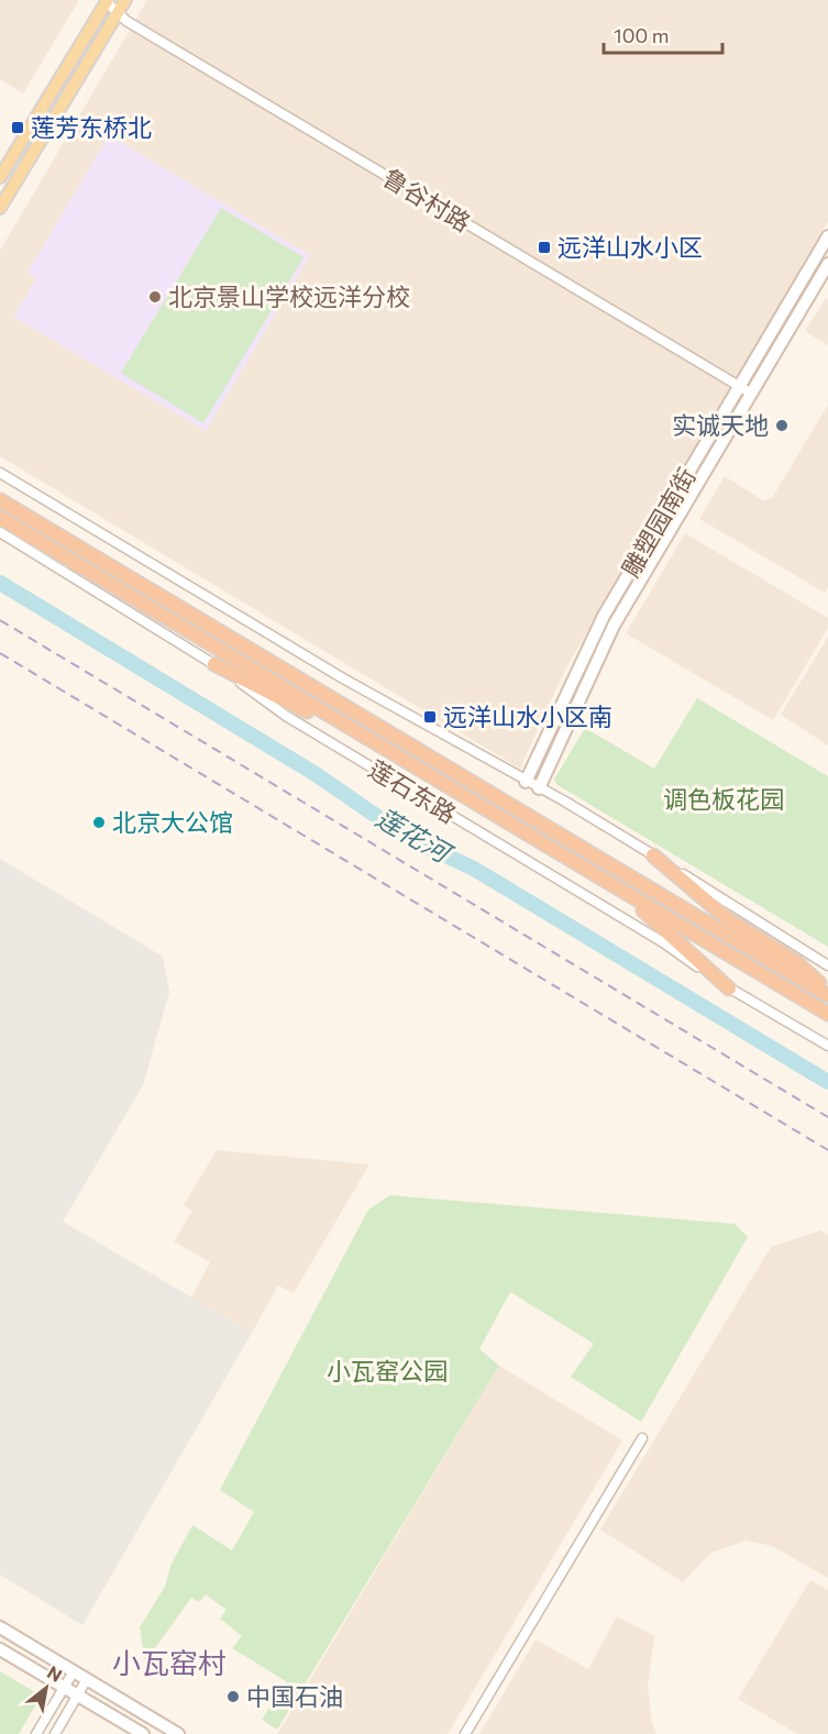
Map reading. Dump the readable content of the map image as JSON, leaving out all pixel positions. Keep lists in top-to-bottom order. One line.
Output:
{"streets":{"highway":["莲石东路"],"main road":["雕塑园南街"],"street":["鲁谷村路"]},"crossings":[["鲁谷村路","雕塑园南街"]],"districts":["小瓦窑村"],"water":["莲花河"],"parks":["调色板花园","小瓦窑公园"],"places":{"transit":["莲芳东桥北","远洋山水小区","远洋山水小区南"],"other":["北京景山学校远洋分校","实诚天地","北京大公馆","中国石油"]},"scale_bar":"100 m","north":"top right"}
